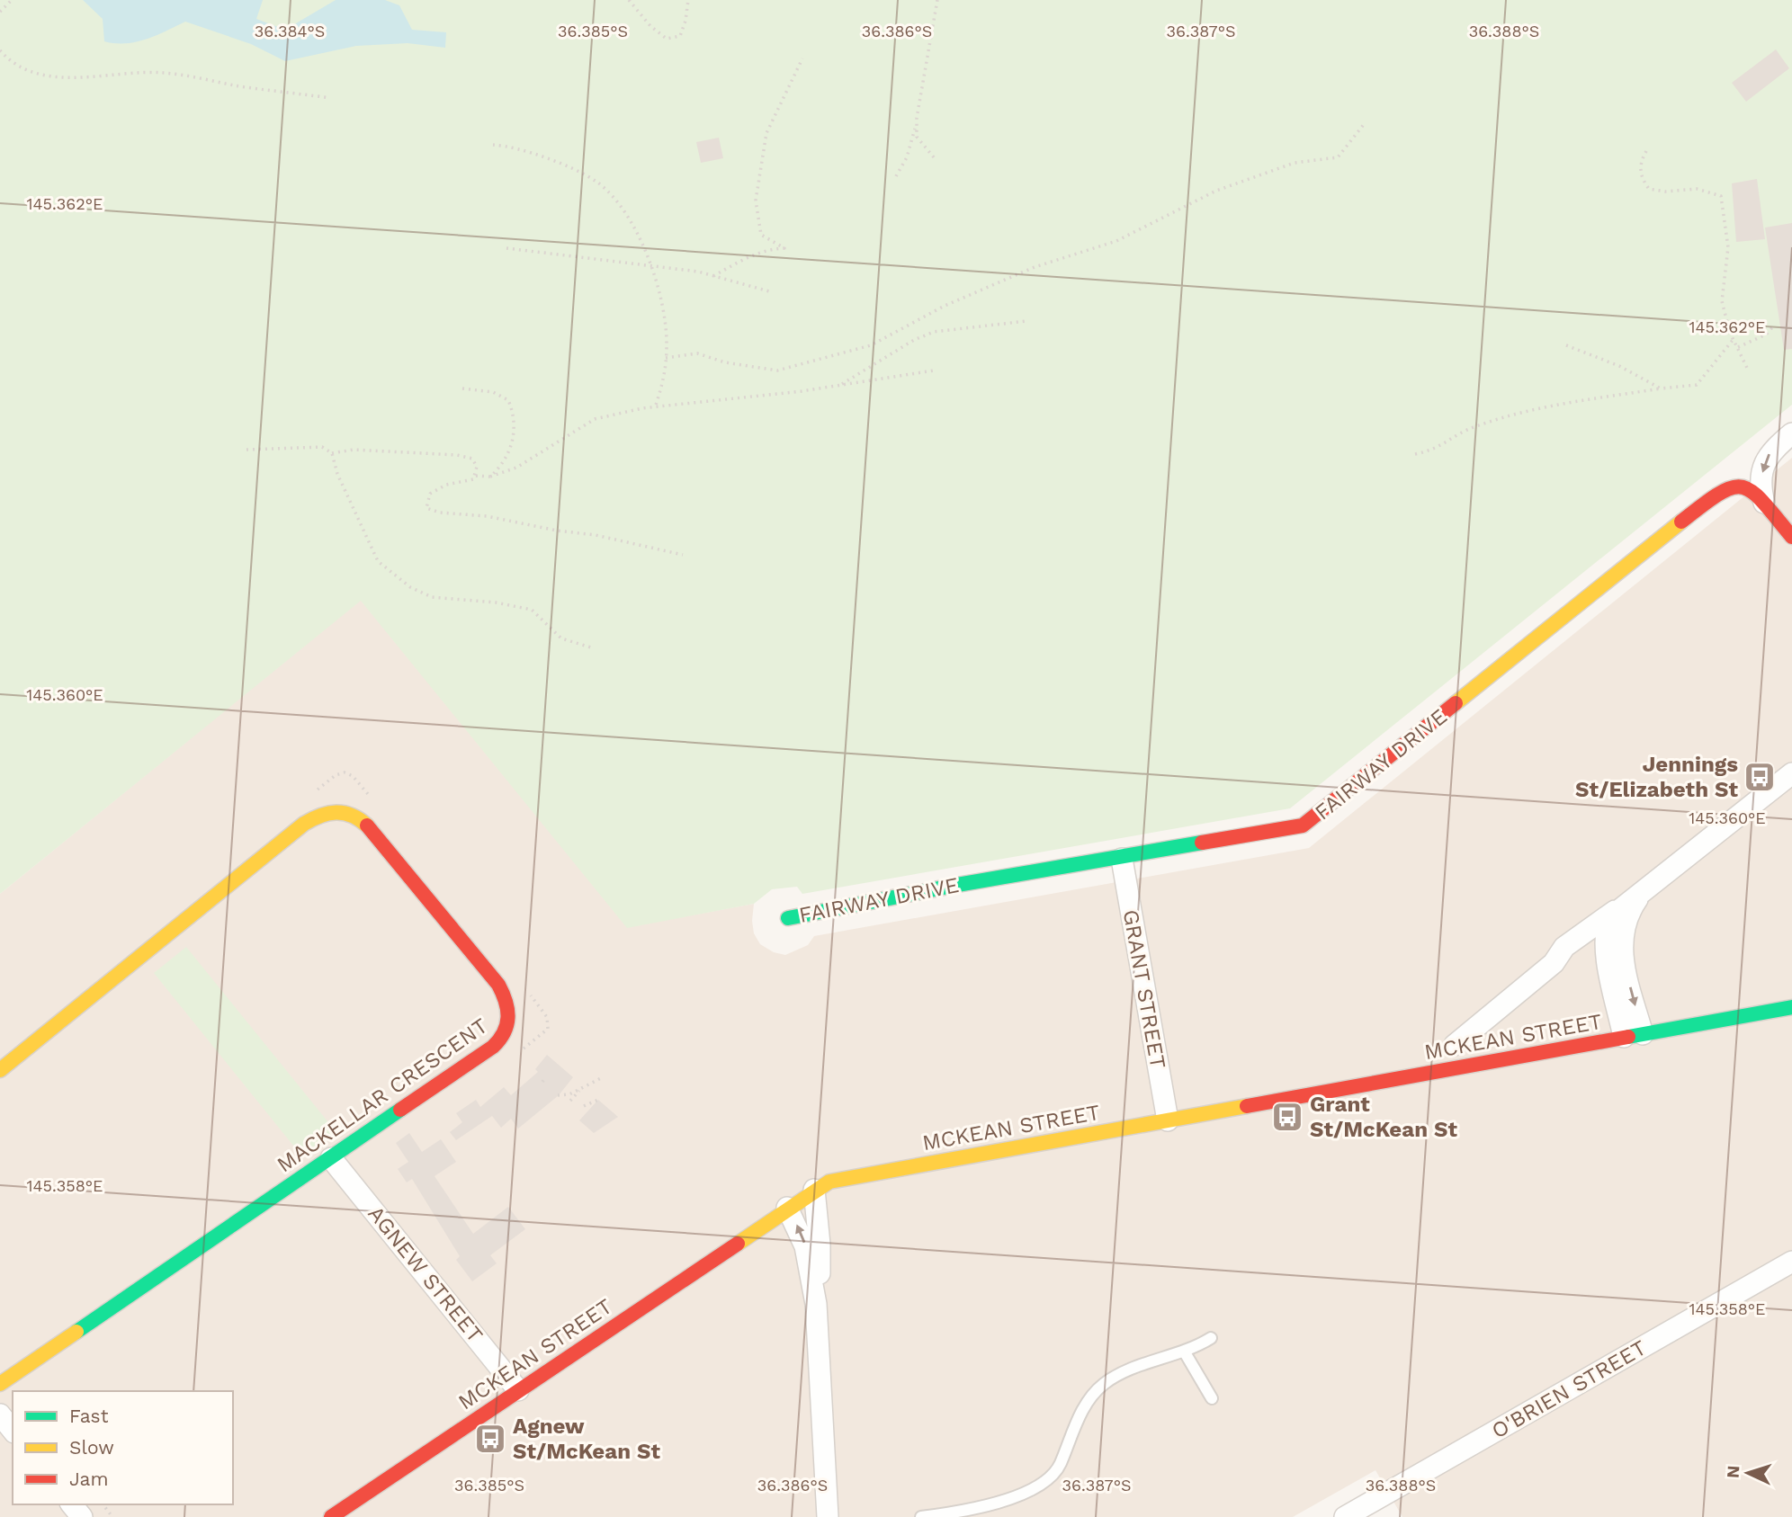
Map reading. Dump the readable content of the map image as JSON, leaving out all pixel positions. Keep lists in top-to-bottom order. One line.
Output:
{"streets":{"street":["FAIRWAY DRIVE","GRANT STREET","MCKEAN STREET","MACKELLAR CRESCENT","AGNEW STREET","O'BRIEN STREET"]},"crossings":[["FAIRWAY DRIVE","GRANT STREET"],["GRANT STREET","MCKEAN STREET"],["MCKEAN STREET","AGNEW STREET"],["MACKELLAR CRESCENT","AGNEW STREET"]],"places":{"bus stop":["Jennings St/Elizabeth St","Grant St/McKean St","Agnew St/McKean St"]},"legend":["Fast","Slow","Jam"],"north":"left","coordinates":["36.384°S","36.385°S","36.386°S","36.387°S","36.388°S","145.362°E","145.360°E","145.358°E"]}
